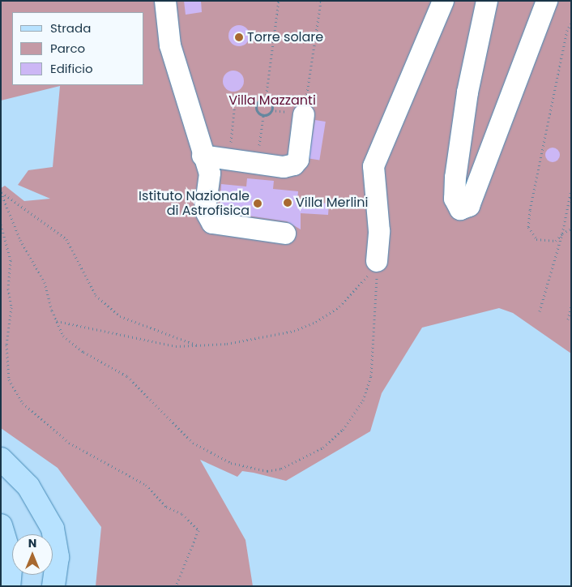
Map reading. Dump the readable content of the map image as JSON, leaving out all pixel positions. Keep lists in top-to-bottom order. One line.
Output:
{"parks":["Villa Mazzanti"],"places":["Torre solare","Villa Merlini","Istituto Nazionale di Astrofisica"],"legend":["Strada","Parco","Edificio"],"north":"top"}
